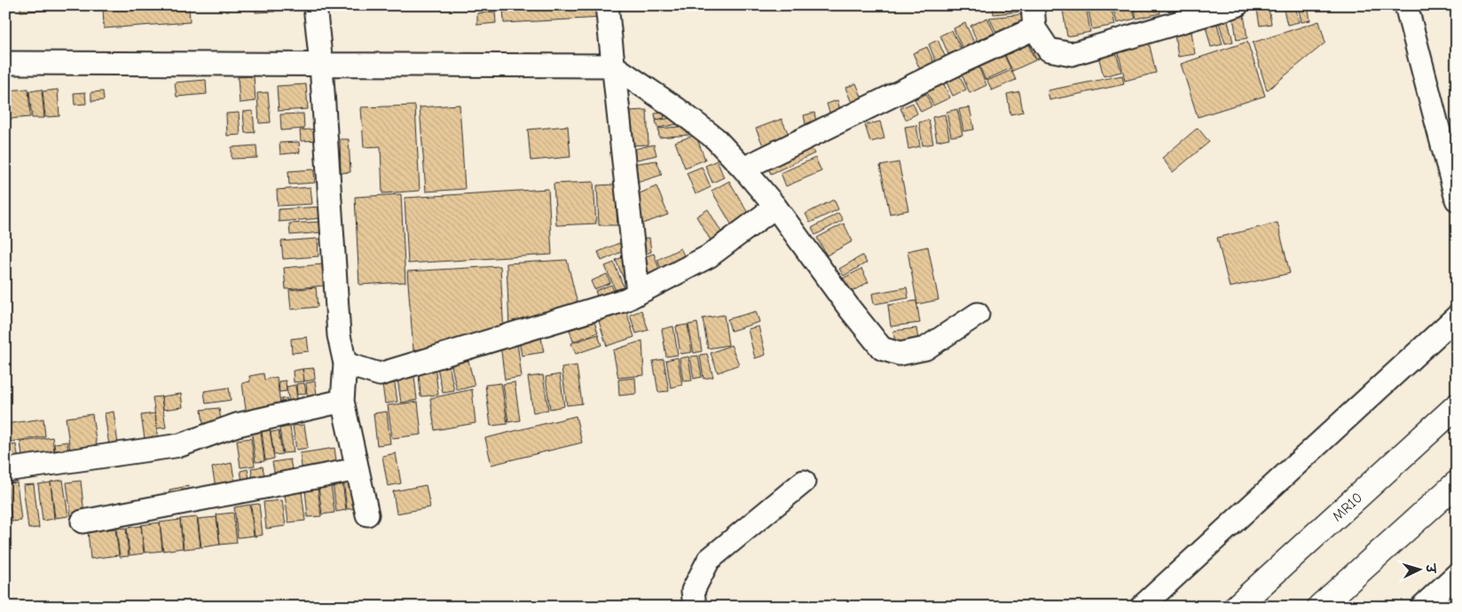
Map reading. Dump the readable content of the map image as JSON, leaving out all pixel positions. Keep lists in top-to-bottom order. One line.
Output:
{"streets":{"main road":["MR10"]},"north":"right"}
